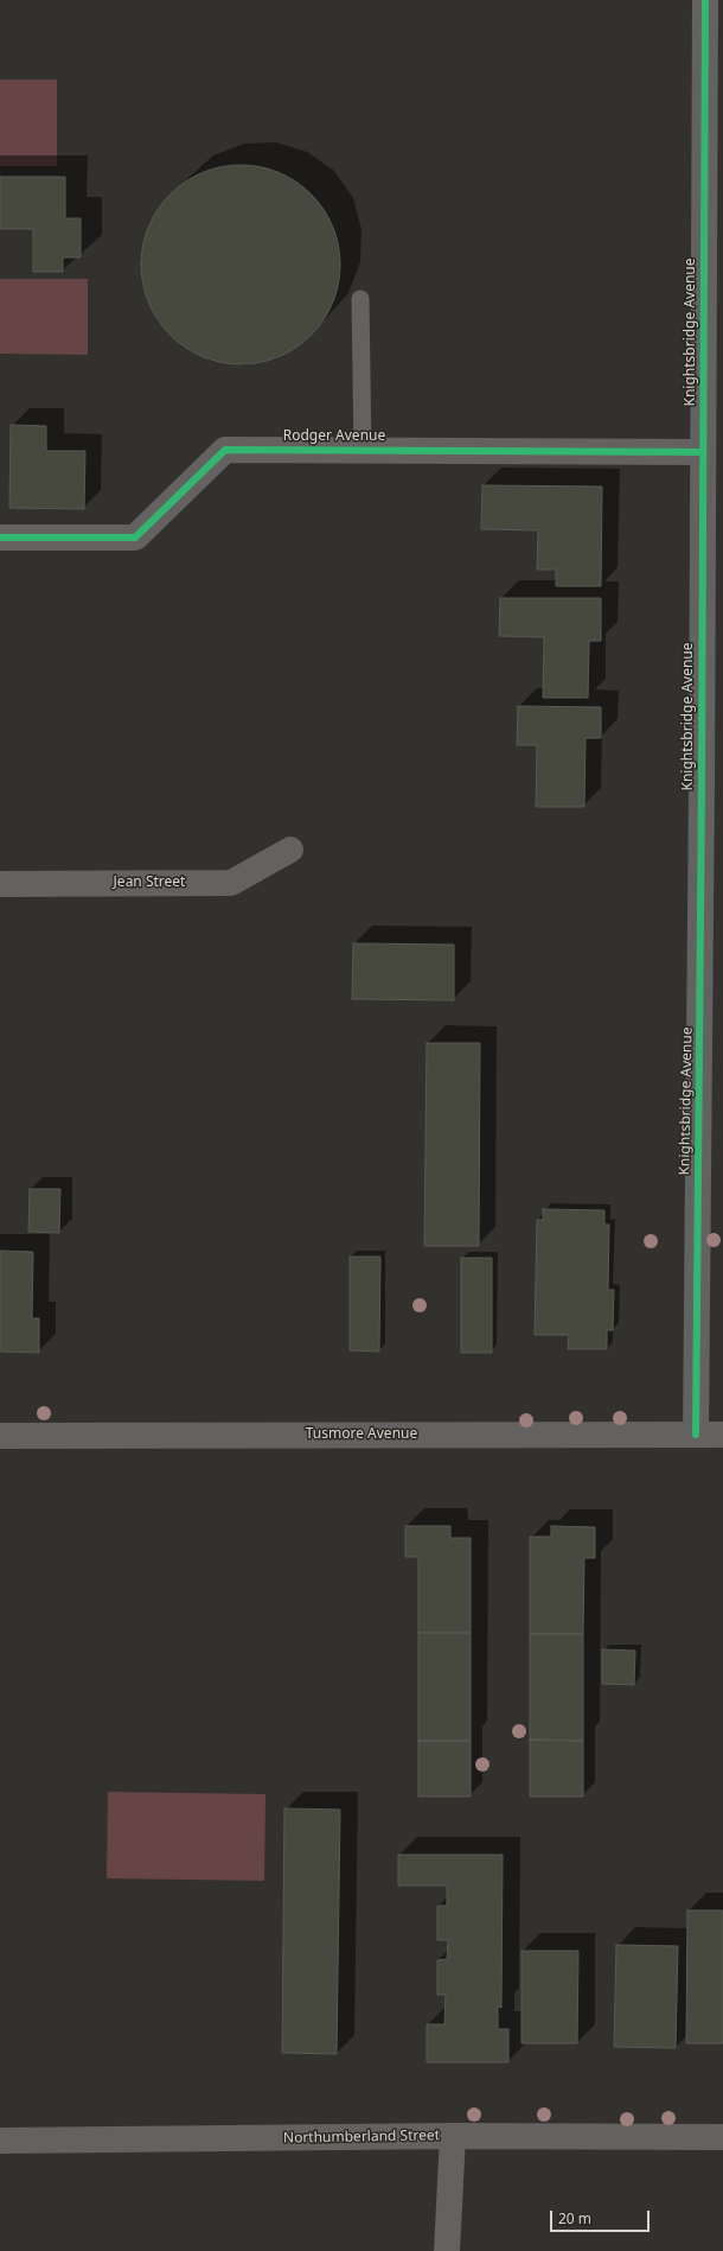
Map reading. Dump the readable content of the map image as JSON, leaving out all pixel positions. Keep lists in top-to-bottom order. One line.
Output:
{"streets":{"street":["Knightsbridge Avenue","Rodger Avenue","Jean Street","Tusmore Avenue","Northumberland Street"]},"crossings":[["Knightsbridge Avenue","Rodger Avenue"],["Knightsbridge Avenue","Tusmore Avenue"]],"scale_bar":"20 m"}
